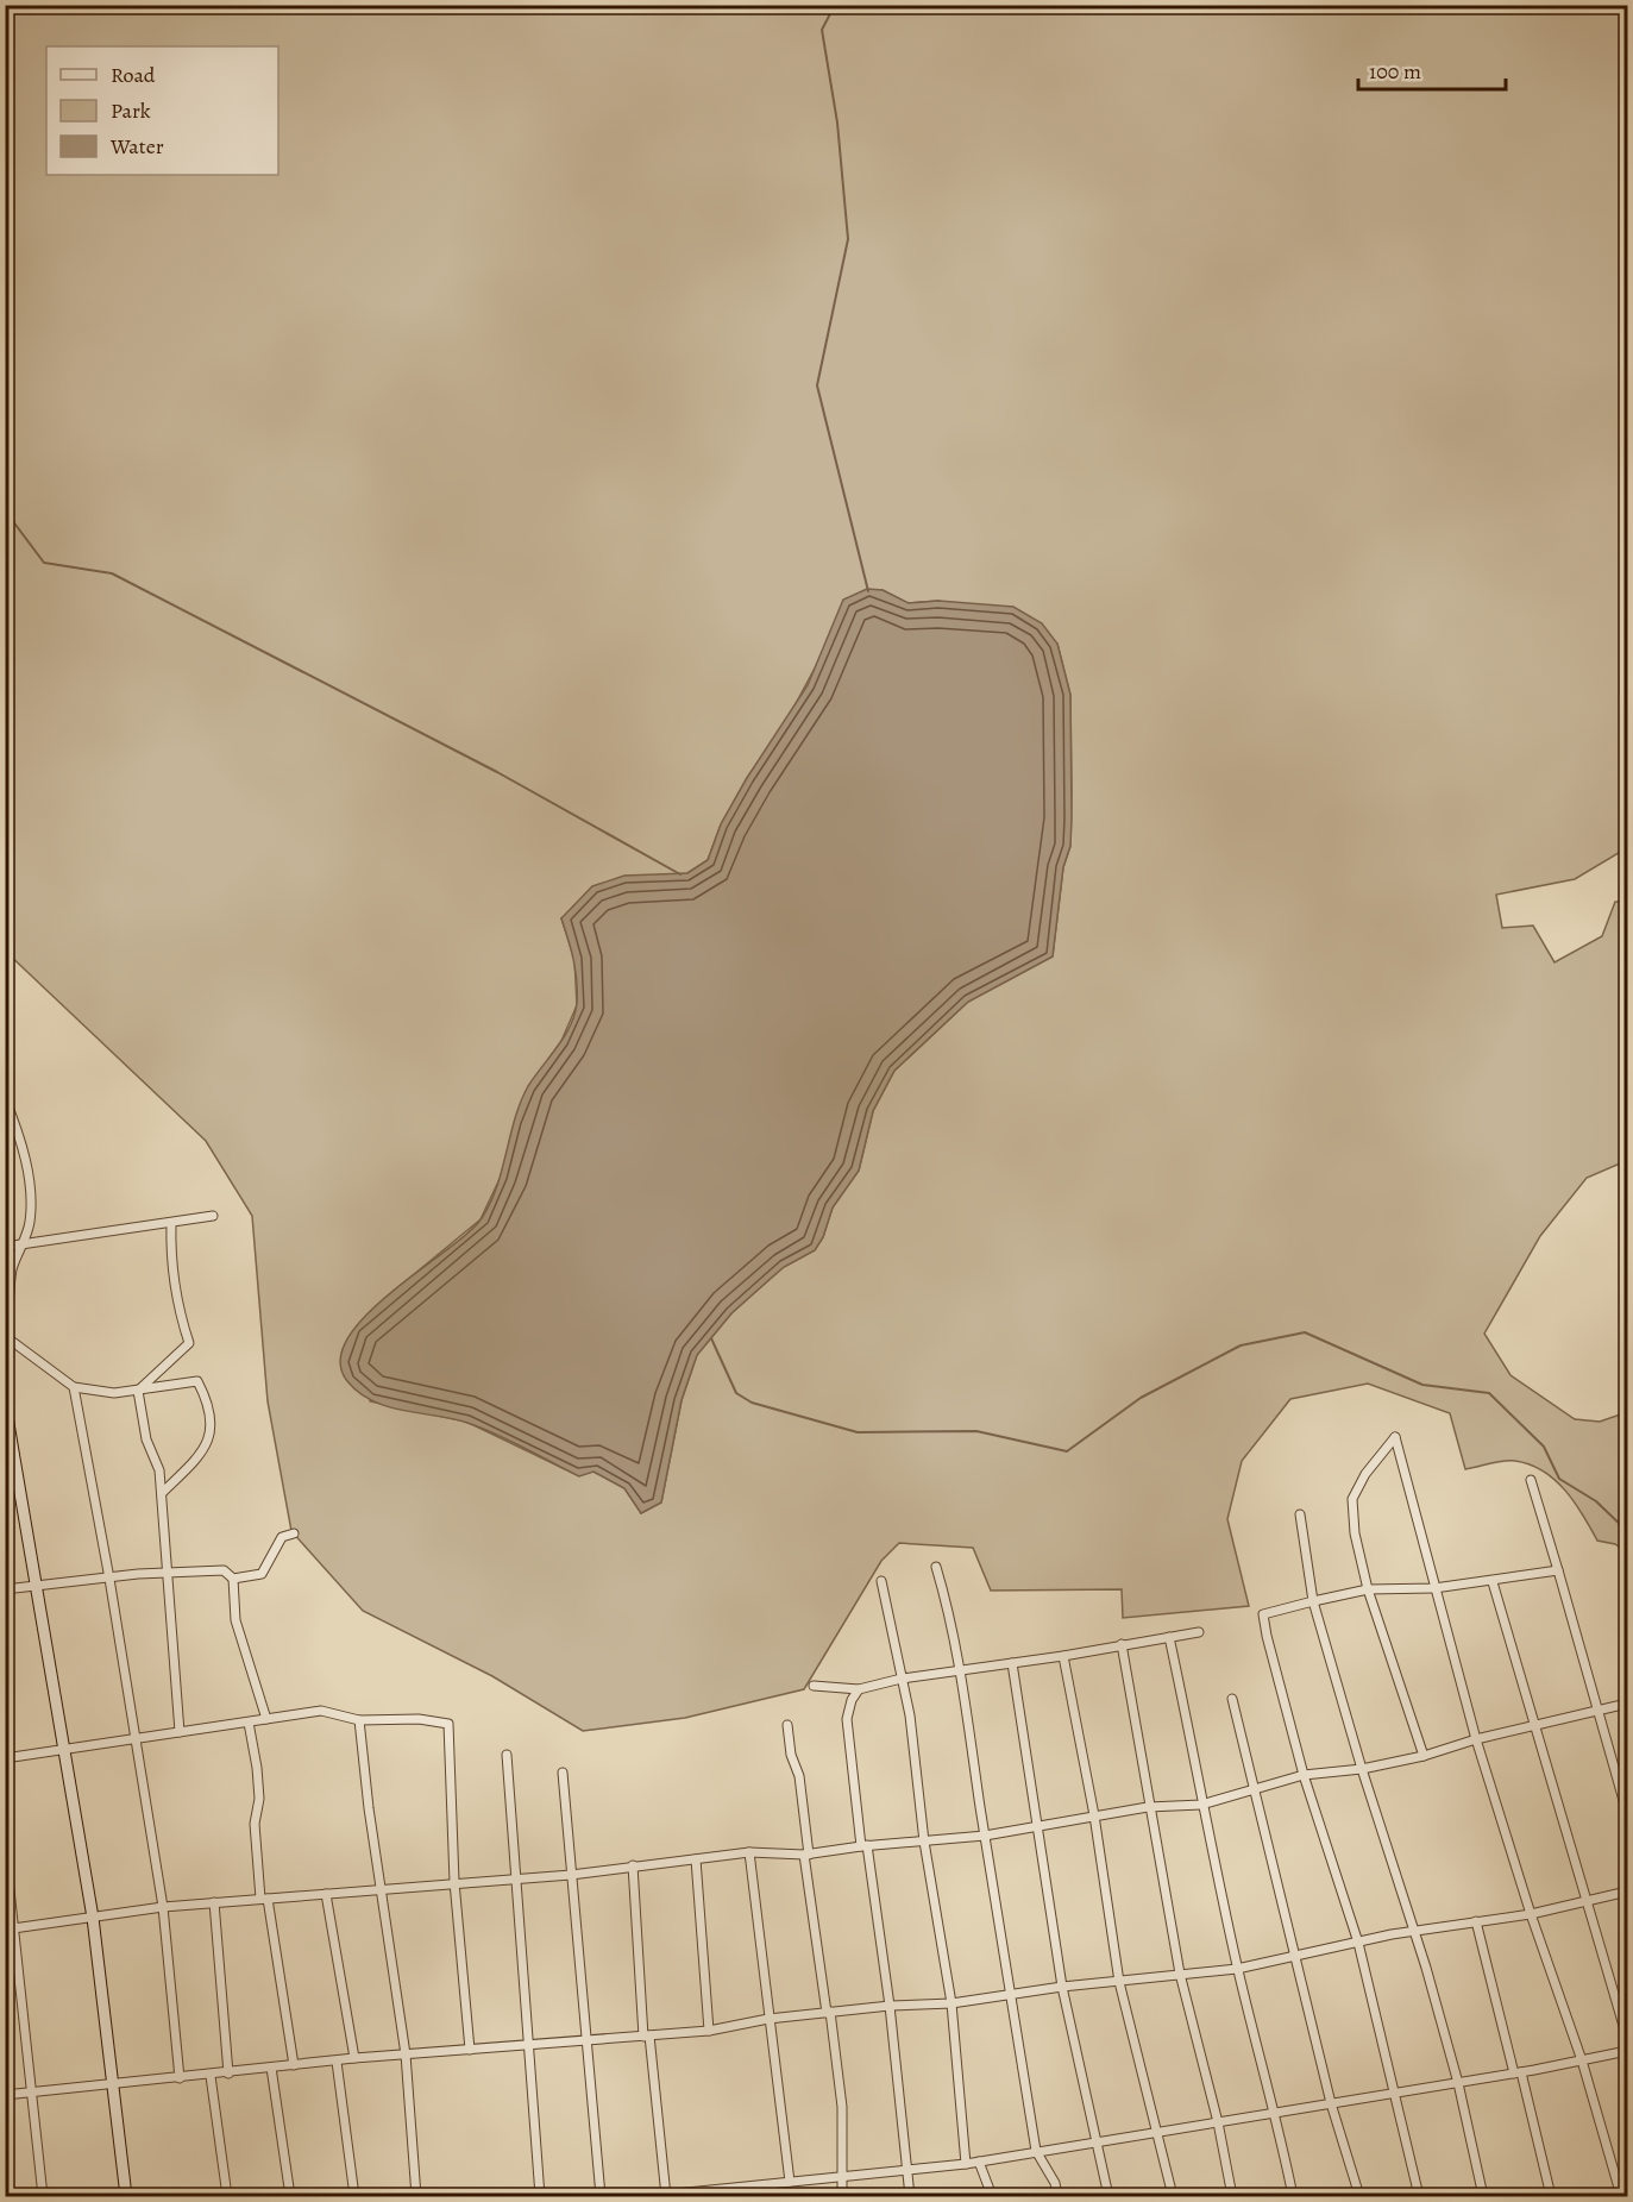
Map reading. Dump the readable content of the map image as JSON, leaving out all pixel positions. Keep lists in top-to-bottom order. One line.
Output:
{"legend":["Road","Park","Water"],"scale_bar":"100 m"}
